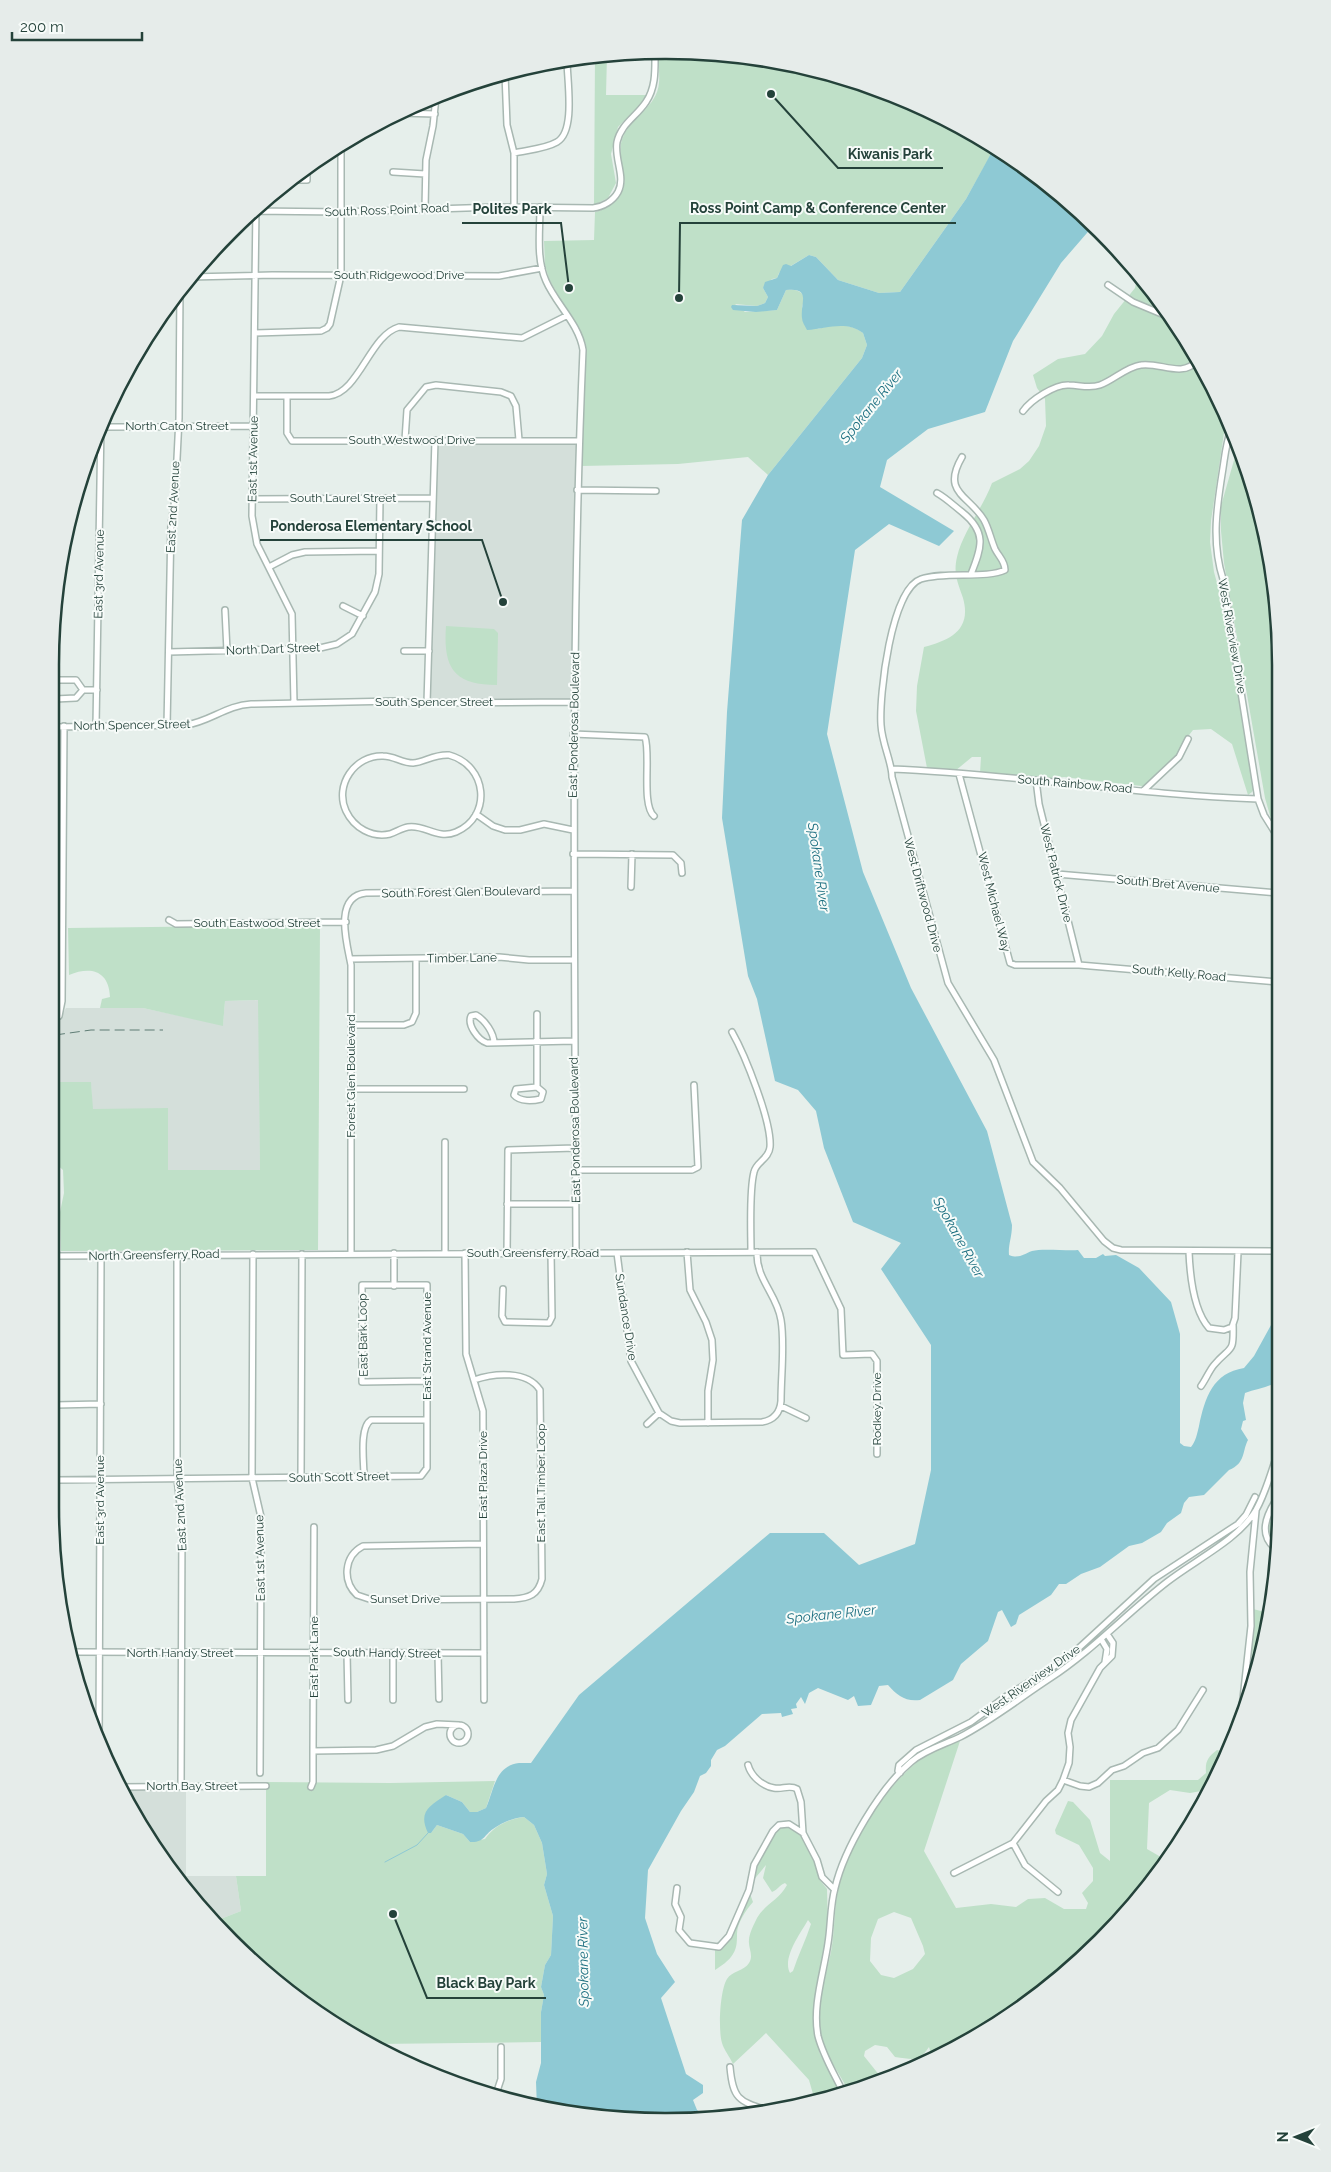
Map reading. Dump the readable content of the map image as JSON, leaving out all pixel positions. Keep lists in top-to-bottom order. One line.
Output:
{"streets":{"street":["South Ross Point Road","South Ridgewood Drive","North Caton Street","South Westwood Drive","East 1st Avenue","South Laurel Street","East 2nd Avenue","East 3rd Avenue","West Riverview Drive","North Dart Street","South Spencer Street","North Spencer Street","East Ponderosa Boulevard","South Rainbow Road","West Patrick Drive","South Bret Avenue","South Forest Glen Boulevard","West Driftwood Drive","West Michael Way","South Eastwood Street","Timber Lane","South Kelly Road","Forest Glen Boulevard","South Greensferry Road","North Greensferry Road","Sundance Drive","East Bark Loop","East Strand Avenue","Rodkey Drive","East Plaza Drive","South Scott Street","East Tall Timber Loop","Sunset Drive","North Handy Street","South Handy Street","East Park Lane","North Bay Street"]},"crossings":[["South Ross Point Road","East Ponderosa Boulevard"],["South Ridgewood Drive","East 1st Avenue"],["South Ridgewood Drive","East Ponderosa Boulevard"],["North Caton Street","East 1st Avenue"],["North Caton Street","East 2nd Avenue"],["South Westwood Drive","East Ponderosa Boulevard"],["East 1st Avenue","South Laurel Street"],["East 1st Avenue","North Dart Street"],["East 1st Avenue","South Spencer Street"],["East 1st Avenue","North Spencer Street"],["East 1st Avenue","South Greensferry Road"],["East 1st Avenue","North Greensferry Road"],["East 1st Avenue","South Scott Street"],["East 1st Avenue","North Handy Street"],["East 1st Avenue","South Handy Street"],["South Laurel Street","North Dart Street"],["East 2nd Avenue","North Dart Street"],["East 2nd Avenue","North Spencer Street"],["East 2nd Avenue","North Greensferry Road"],["East 2nd Avenue","South Scott Street"],["East 2nd Avenue","North Handy Street"],["East 2nd Avenue","North Bay Street"],["East 3rd Avenue","North Spencer Street"],["East 3rd Avenue","North Greensferry Road"],["East 3rd Avenue","South Scott Street"],["East 3rd Avenue","North Handy Street"],["West Riverview Drive","South Rainbow Road"],["South Spencer Street","North Spencer Street"],["South Spencer Street","East Ponderosa Boulevard"],["East Ponderosa Boulevard","South Forest Glen Boulevard"],["East Ponderosa Boulevard","Timber Lane"],["East Ponderosa Boulevard","South Greensferry Road"],["South Rainbow Road","West Patrick Drive"],["South Rainbow Road","West Driftwood Drive"],["South Rainbow Road","West Michael Way"],["West Patrick Drive","South Bret Avenue"],["West Patrick Drive","West Michael Way"],["West Patrick Drive","South Kelly Road"],["South Forest Glen Boulevard","Forest Glen Boulevard"],["West Michael Way","South Kelly Road"],["South Eastwood Street","Forest Glen Boulevard"],["Timber Lane","Forest Glen Boulevard"],["Forest Glen Boulevard","South Greensferry Road"],["South Greensferry Road","North Greensferry Road"],["South Greensferry Road","Sundance Drive"],["South Greensferry Road","Rodkey Drive"],["South Greensferry Road","East Plaza Drive"],["East Bark Loop","East Strand Avenue"],["East Strand Avenue","South Scott Street"],["East Plaza Drive","East Tall Timber Loop"],["East Plaza Drive","Sunset Drive"],["East Plaza Drive","South Handy Street"],["East Tall Timber Loop","Sunset Drive"],["North Handy Street","South Handy Street"],["South Handy Street","East Park Lane"]],"water":["Spokane River"],"places":["Kiwanis Park","Polites Park","Ross Point Camp & Conference Center","Ponderosa Elementary School","Black Bay Park"],"scale_bar":"200 m","north":"left"}
